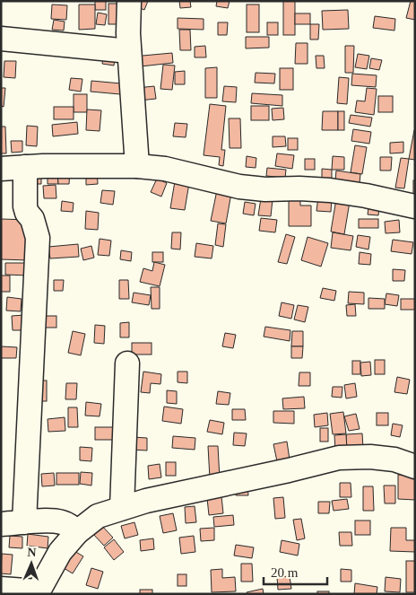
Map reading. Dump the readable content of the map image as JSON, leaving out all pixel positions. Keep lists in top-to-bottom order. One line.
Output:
{"scale_bar":"20 m","north":"top"}
